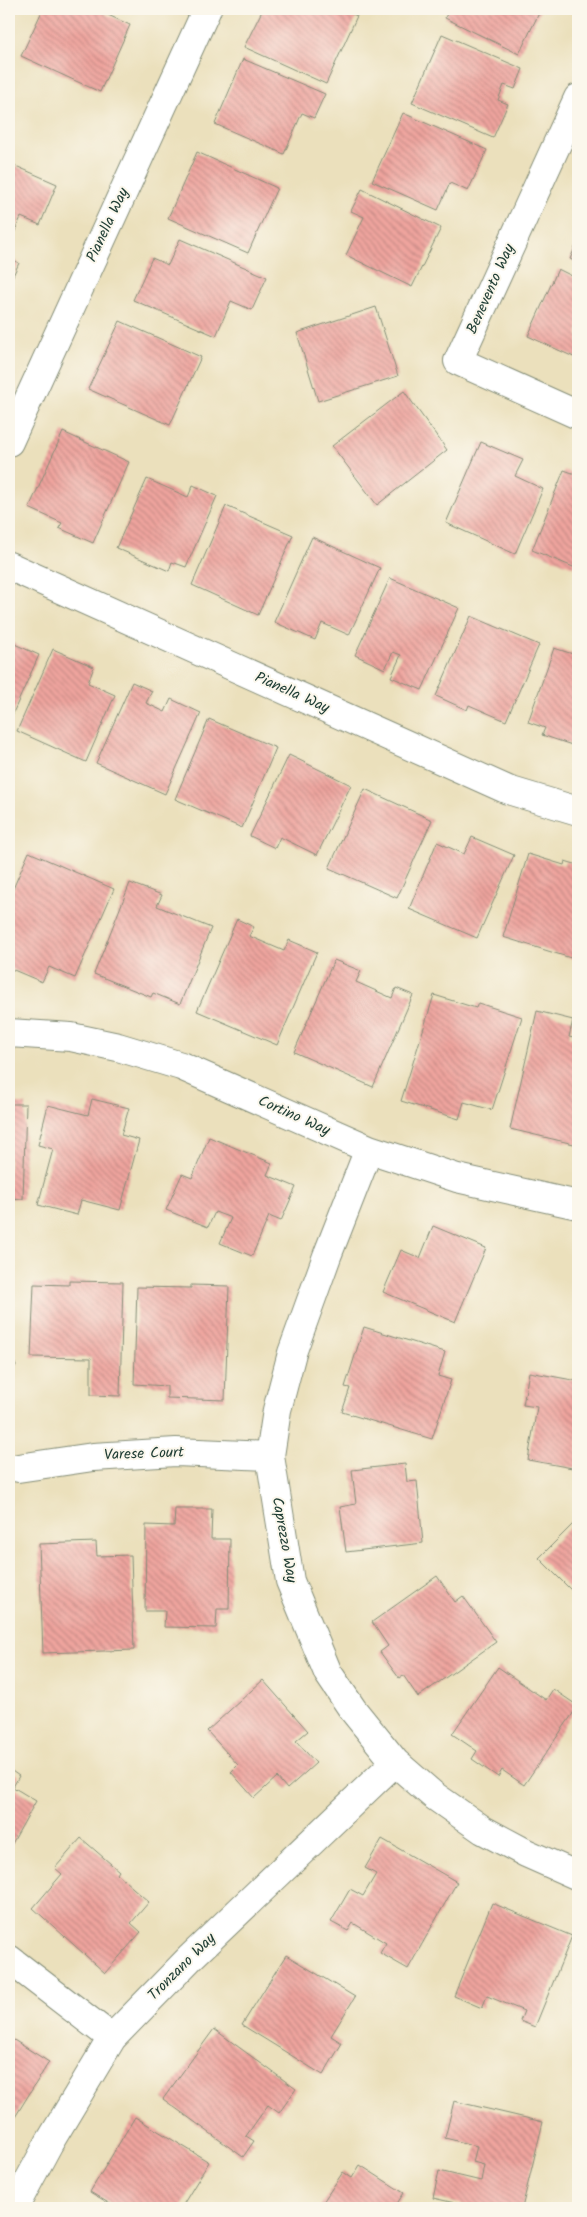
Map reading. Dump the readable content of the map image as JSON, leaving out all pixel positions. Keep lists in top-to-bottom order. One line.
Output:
{"streets":{"street":["Pianella Way","Benevento Way","Cortino Way","Varese Court","Caprezzo Way","Tronzano Way"]},"crossings":[["Cortino Way","Caprezzo Way"],["Varese Court","Caprezzo Way"],["Caprezzo Way","Tronzano Way"]]}
